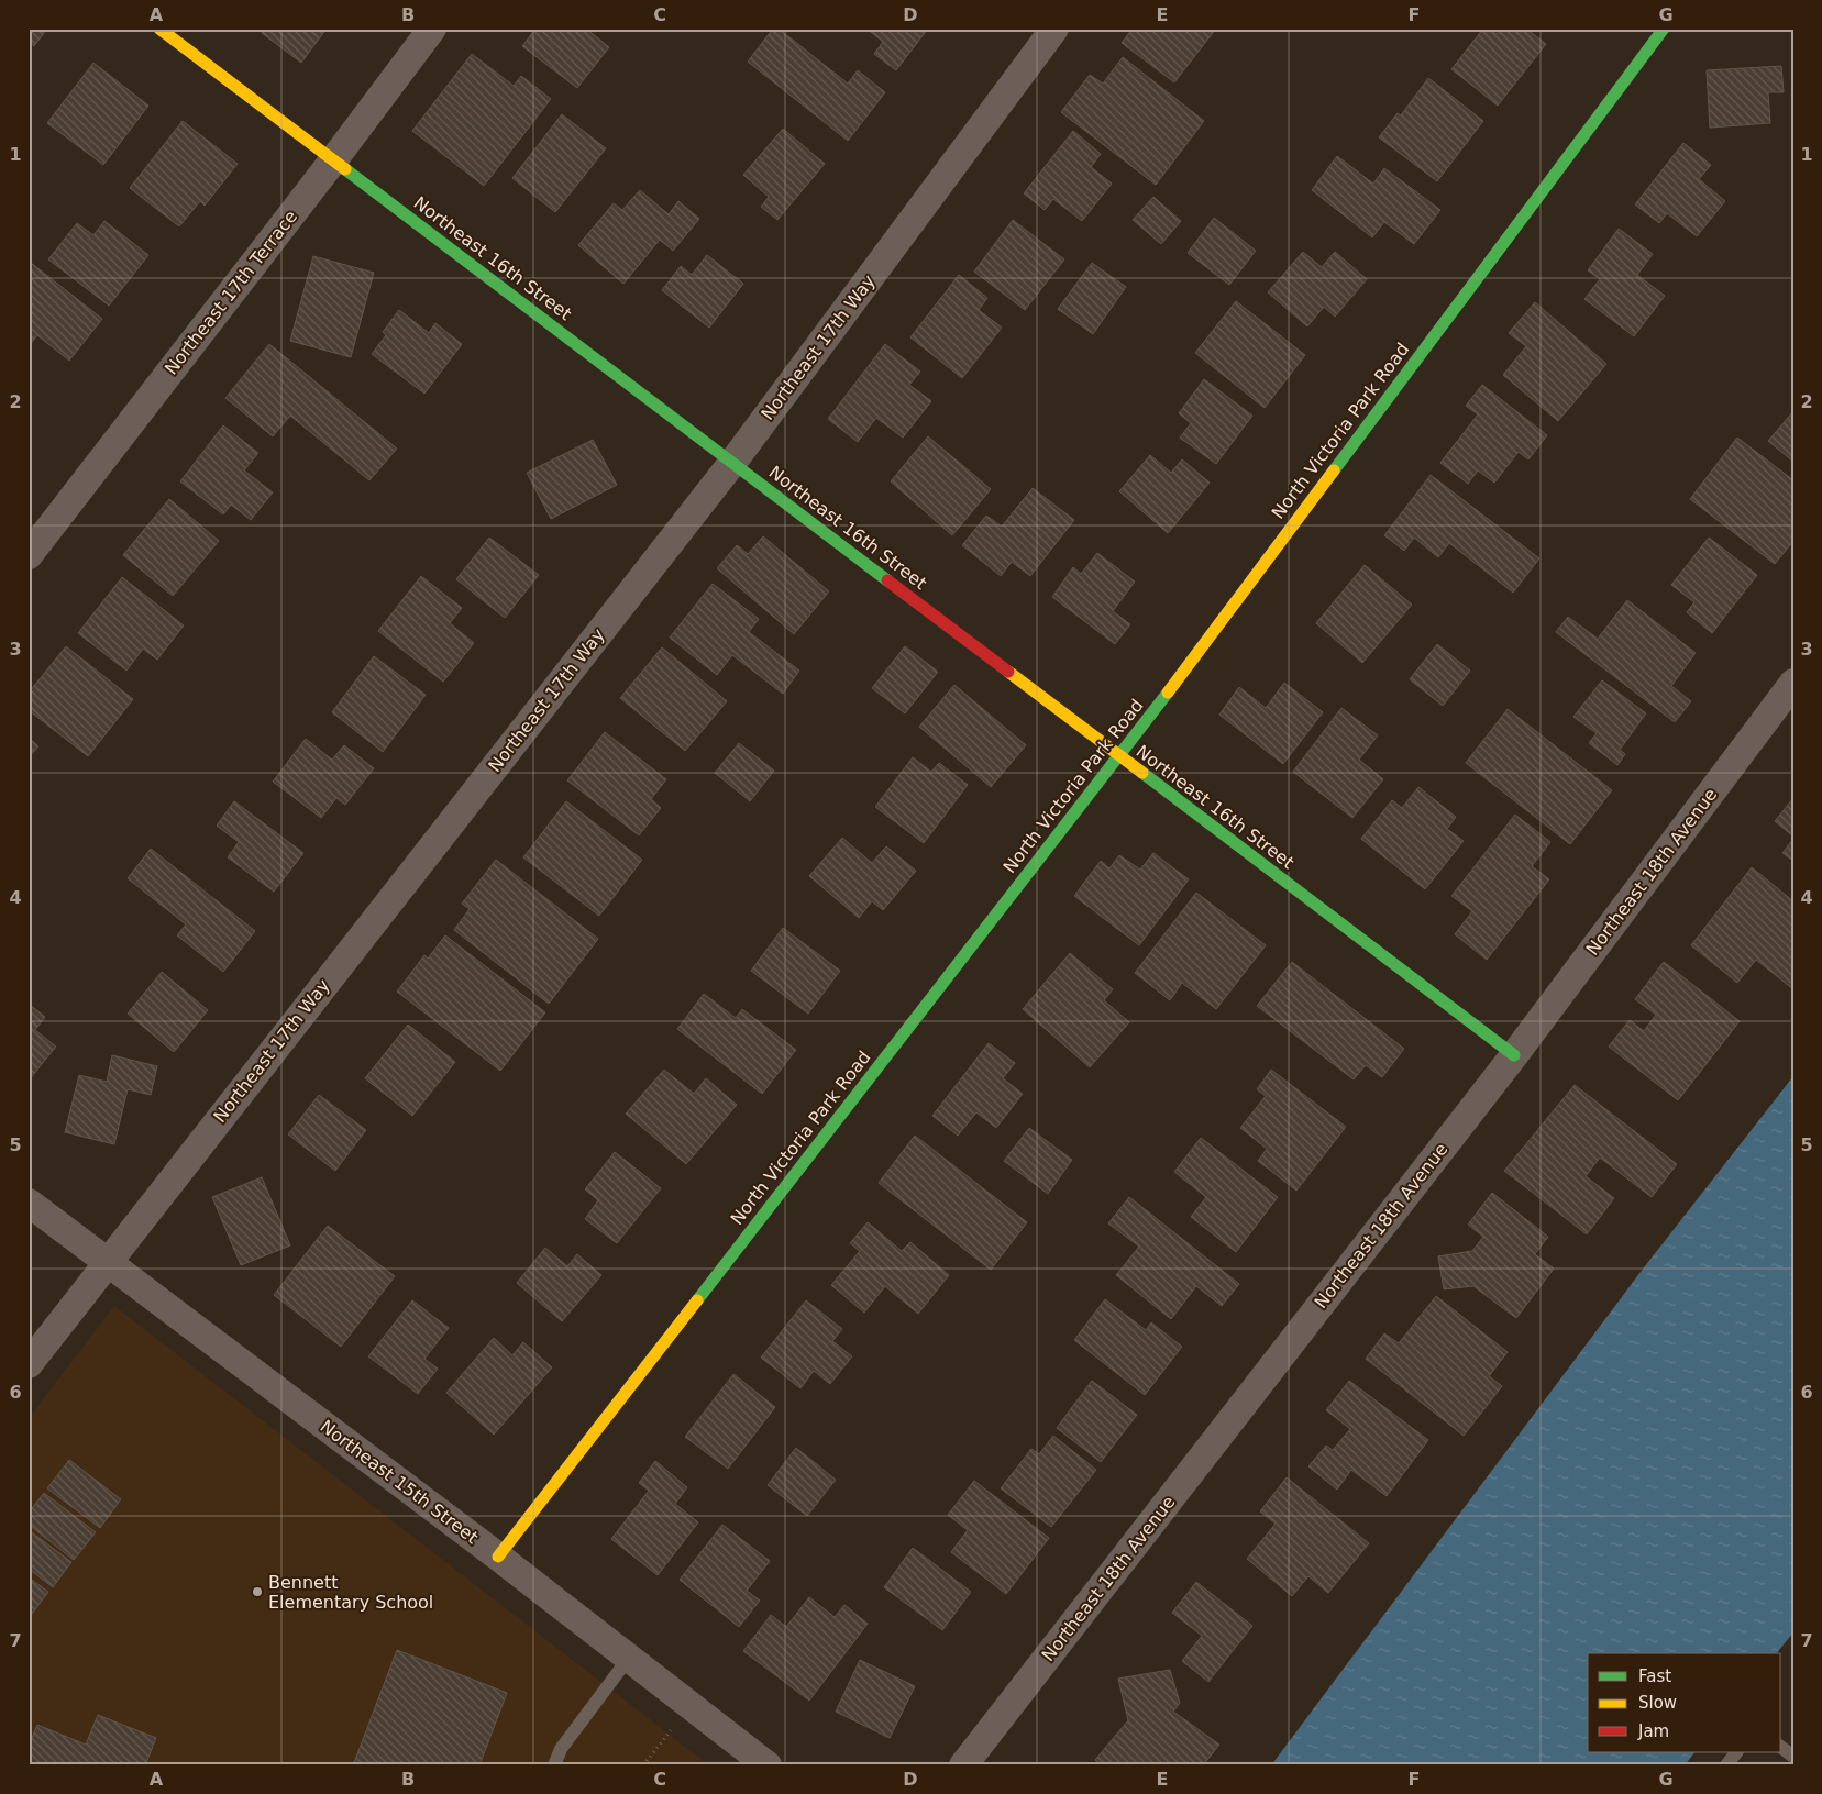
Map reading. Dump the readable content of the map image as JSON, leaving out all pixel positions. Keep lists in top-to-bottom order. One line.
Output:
{"streets":{"street":["Northeast 16th Street","Northeast 17th Terrace","Northeast 17th Way","North Victoria Park Road","Northeast 18th Avenue","Northeast 15th Street"]},"crossings":[["Northeast 16th Street","Northeast 17th Terrace"],["Northeast 16th Street","Northeast 17th Way"],["Northeast 16th Street","North Victoria Park Road"],["Northeast 16th Street","Northeast 18th Avenue"],["Northeast 17th Way","Northeast 15th Street"],["North Victoria Park Road","Northeast 15th Street"]],"places":["Bennett Elementary School"],"legend":["Fast","Slow","Jam"],"grid":{"columns":["A","B","C","D","E","F","G"],"rows":["1","2","3","4","5","6","7"]}}
